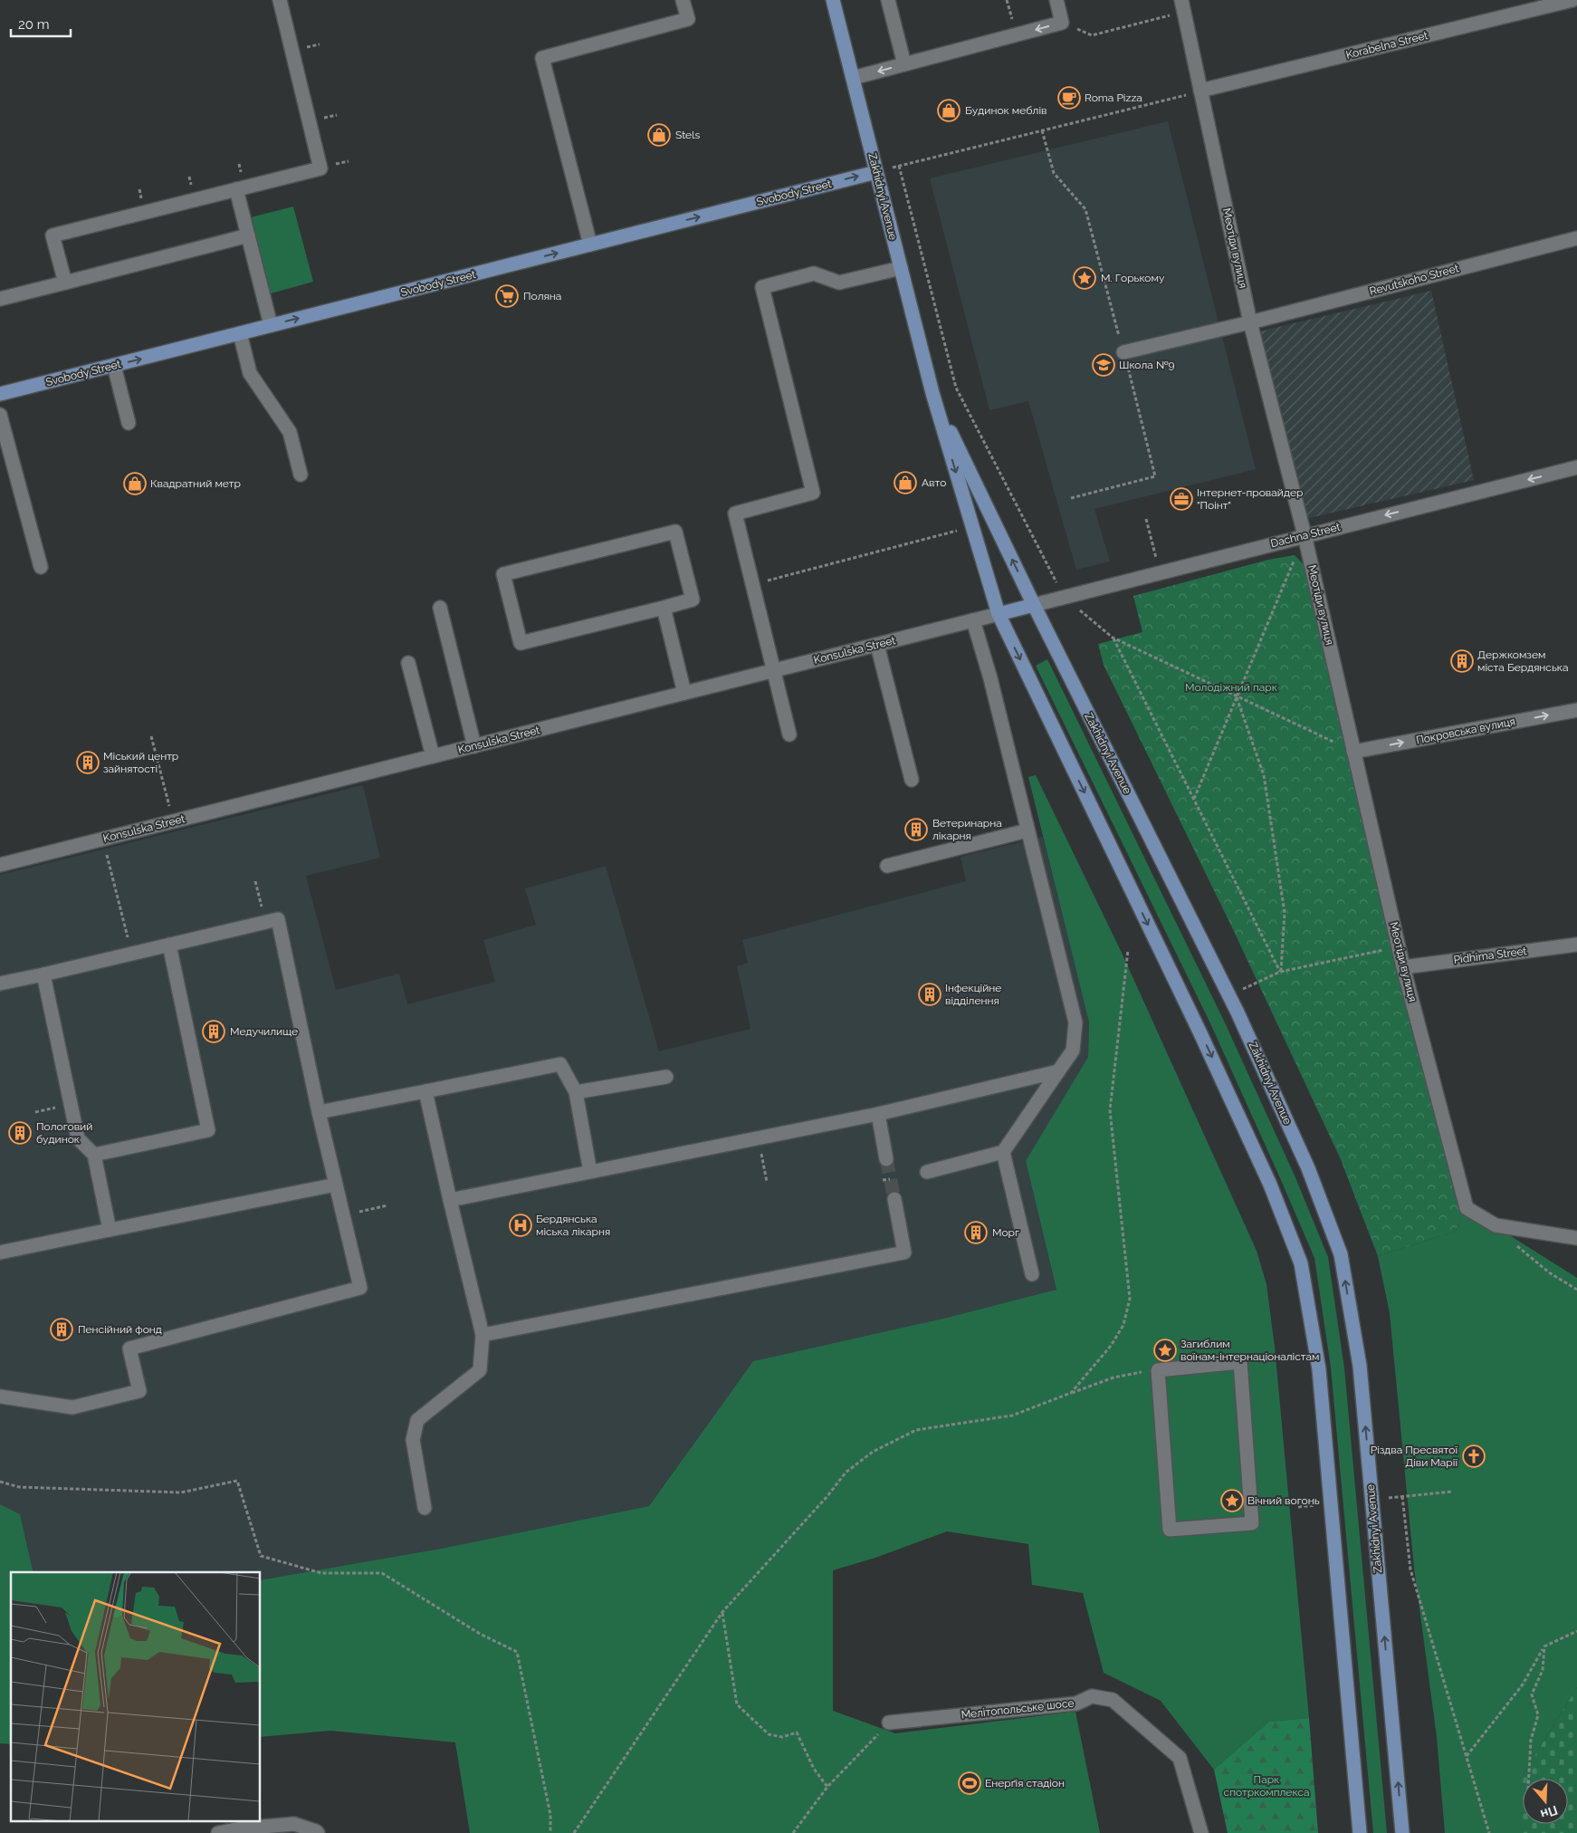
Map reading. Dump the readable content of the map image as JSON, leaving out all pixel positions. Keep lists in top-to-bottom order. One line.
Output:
{"streets":{"main road":["Svobody Street","Zakhidnyi Avenue"],"street":["Korabelna Street","Меотіди вулиця","Revutskoho Street","Dachna Street","Konsulska Street","Покровська вулиця","Pidhirna Street","Мелітопольське шосе"]},"crossings":[["Korabelna Street","Меотіди вулиця"],["Svobody Street","Zakhidnyi Avenue"],["Zakhidnyi Avenue","Dachna Street"],["Zakhidnyi Avenue","Konsulska Street"],["Меотіди вулиця","Revutskoho Street"],["Меотіди вулиця","Dachna Street"],["Меотіди вулиця","Покровська вулиця"],["Меотіди вулиця","Pidhirna Street"]],"one_way":["Svobody Street","Dachna Street","Покровська вулиця"],"parks":["Молодіжний парк","Парк спотркомплекса"],"places":{"cafe":["Roma Pizza"],"shop":["Будинок меблів","Stels","Авто","Квадратний метр"],"place":["М. Горькому","Загиблим воїнам-інтернаціоналістам","Вічний вогонь"],"supermarket":["Поляна"],"school or university":["Школа №9"],"office":["Інтернет-провайдер \"Поінт\""],"building":["Держкомзем міста Бердянська","Міський центр зайнятості","Ветеринарна лікарня","Інфекційне відділення","Медучилище","Пологовий будинок","Морг","Пенсійний фонд"],"hospital":["Бердянська міська лікарня"],"church":["Різдва Пресвятої Діви Марії"],"sports":["Енерґія стадіон"]},"scale_bar":"20 m","north":"bottom"}
